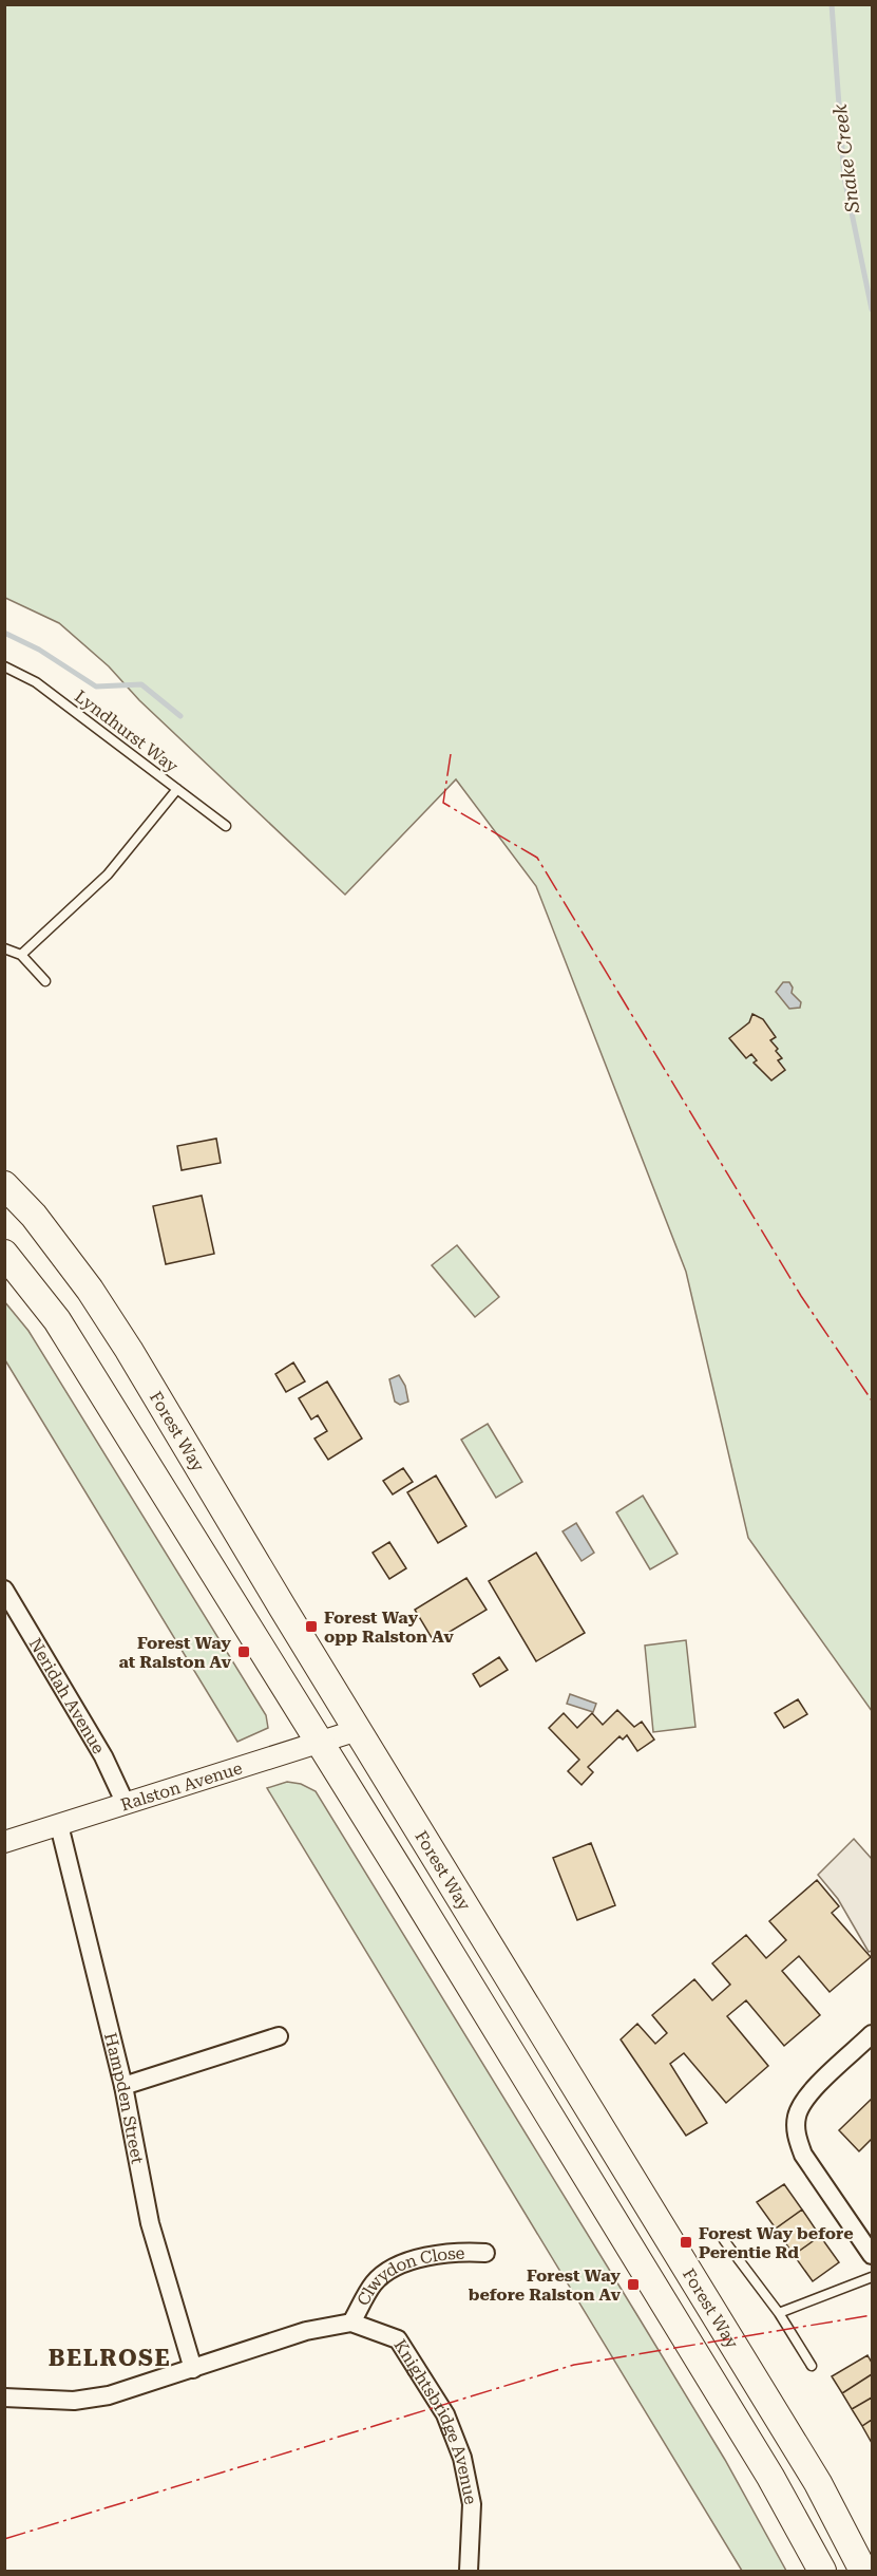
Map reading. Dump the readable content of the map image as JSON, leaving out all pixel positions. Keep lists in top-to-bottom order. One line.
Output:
{"streets":{"main road":["Forest Way"],"street":["Neridah Avenue","Ralston Avenue","Hampden Street","Clwydon Close","Knightsbridge Avenue"],"lane":["Lyndhurst Way"]},"crossings":[["Forest Way","Ralston Avenue"],["Neridah Avenue","Ralston Avenue"],["Ralston Avenue","Hampden Street"],["Clwydon Close","Knightsbridge Avenue"]],"districts":["BELROSE"],"water":["Snake Creek"],"places":{"transit":["Forest Way opp Ralston Av","Forest Way at Ralston Av","Forest Way before Perentie Rd","Forest Way before Ralston Av"]}}
